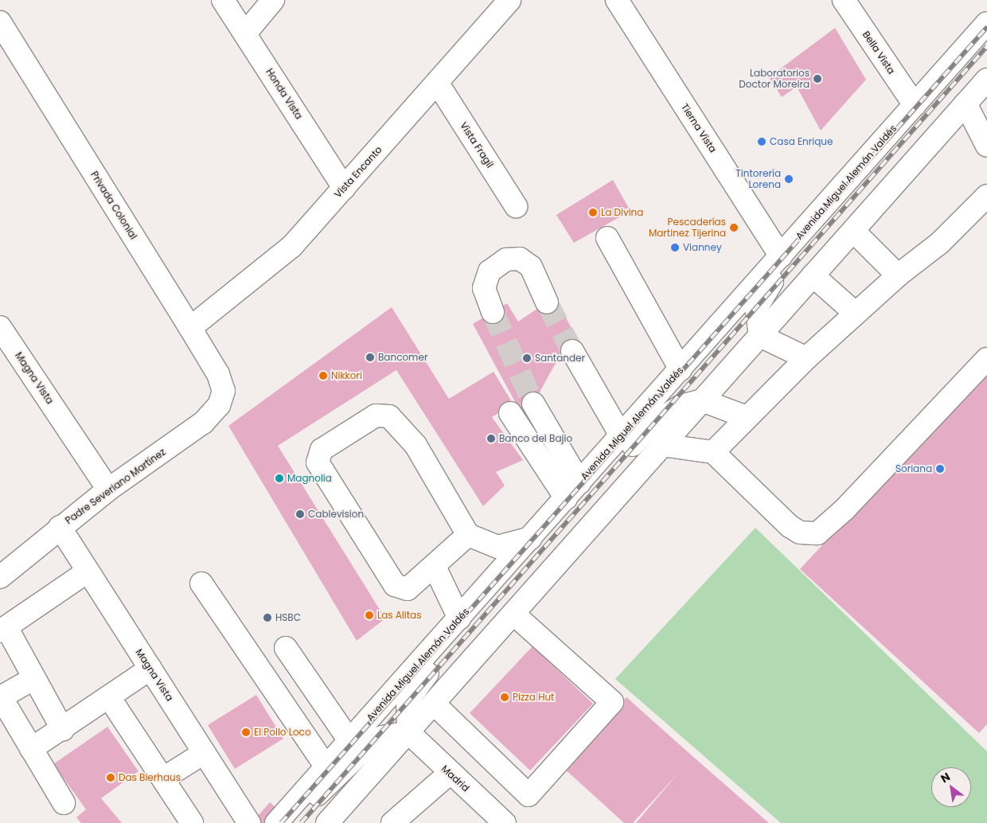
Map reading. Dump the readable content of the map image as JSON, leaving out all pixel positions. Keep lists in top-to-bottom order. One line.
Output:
{"streets":{"main road":["Bella Vista","Honda Vista","Tierna Vista","Vista Fragil","Vista Encanto","Avenida Miguel Alemán Valdés","Privada Colonial","Magna Vista","Padre Severiano Martínez","Madrid"]},"crossings":[["Bella Vista","Avenida Miguel Alemán Valdés"],["Honda Vista","Vista Encanto"],["Tierna Vista","Avenida Miguel Alemán Valdés"],["Vista Fragil","Vista Encanto"],["Vista Encanto","Privada Colonial"],["Privada Colonial","Padre Severiano Martínez"],["Magna Vista","Padre Severiano Martínez"]],"places":["Laboratorios Doctor Moreira","Casa Enrique","Tintorería Lorena","La Divina","Pescaderías Martinez Tijerina","Vianney","Bancomer","Santander","Nikkori","Banco del Bajio","Soriana","Magnolia","Cablevision","Las Alitas","HSBC","Pizza Hut","El Pollo Loco","Das Bierhaus"],"north":"top left"}
